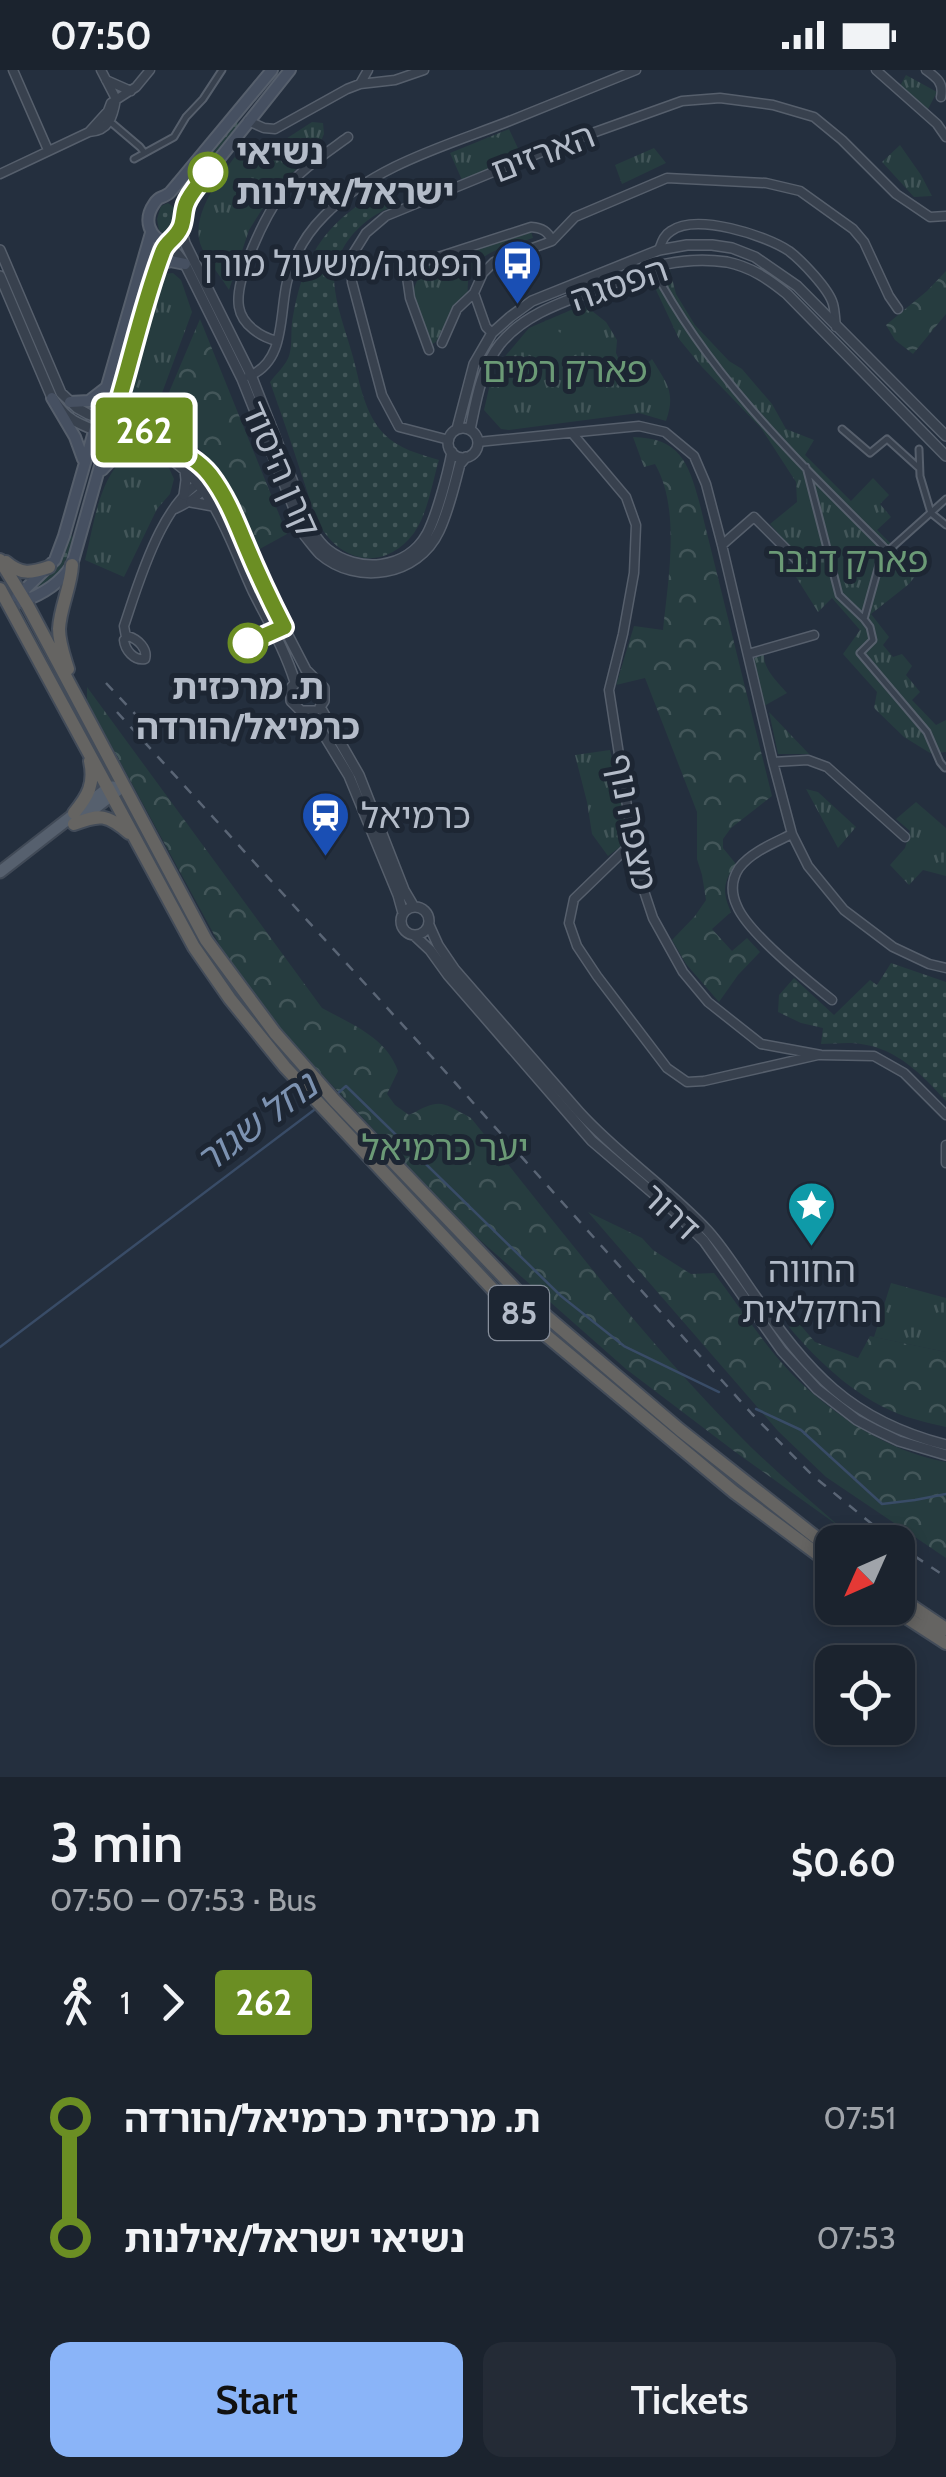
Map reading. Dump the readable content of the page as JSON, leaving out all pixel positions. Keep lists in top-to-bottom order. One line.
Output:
{"streets":{"highway":["85"],"street":["הארזים","הפסגה","קרן היסוד","מצפה נוף","דרור"]},"crossings":[["הארזים","הפסגה"],["הארזים","קרן היסוד"],["הפסגה","קרן היסוד"]],"water":["נחל שגור"],"parks":["פארק רמים","פארק דנבר","יער כרמיאל"],"places":{"other":["נשיאי ישראל/אילנות","ת. מרכזית כרמיאל/הורדה"],"bus stop":["הפסגה/משעול מורן"],"station":["כרמיאל"],"place":["החווה החקלאית"]},"lines":["bus line 262"],"north":"bottom left","page":{"status":"07:50","on_map":"262","heading":["3 min","07:50 – 07:53 · Bus","$0.60"],"legs":["1","262"],"list":[{"name":"ת. מרכזית כרמיאל/הורדה","value":"07:51"},{"name":"נשיאי ישראל/אילנות","value":"07:53"}],"buttons":["Start","Tickets"]}}
